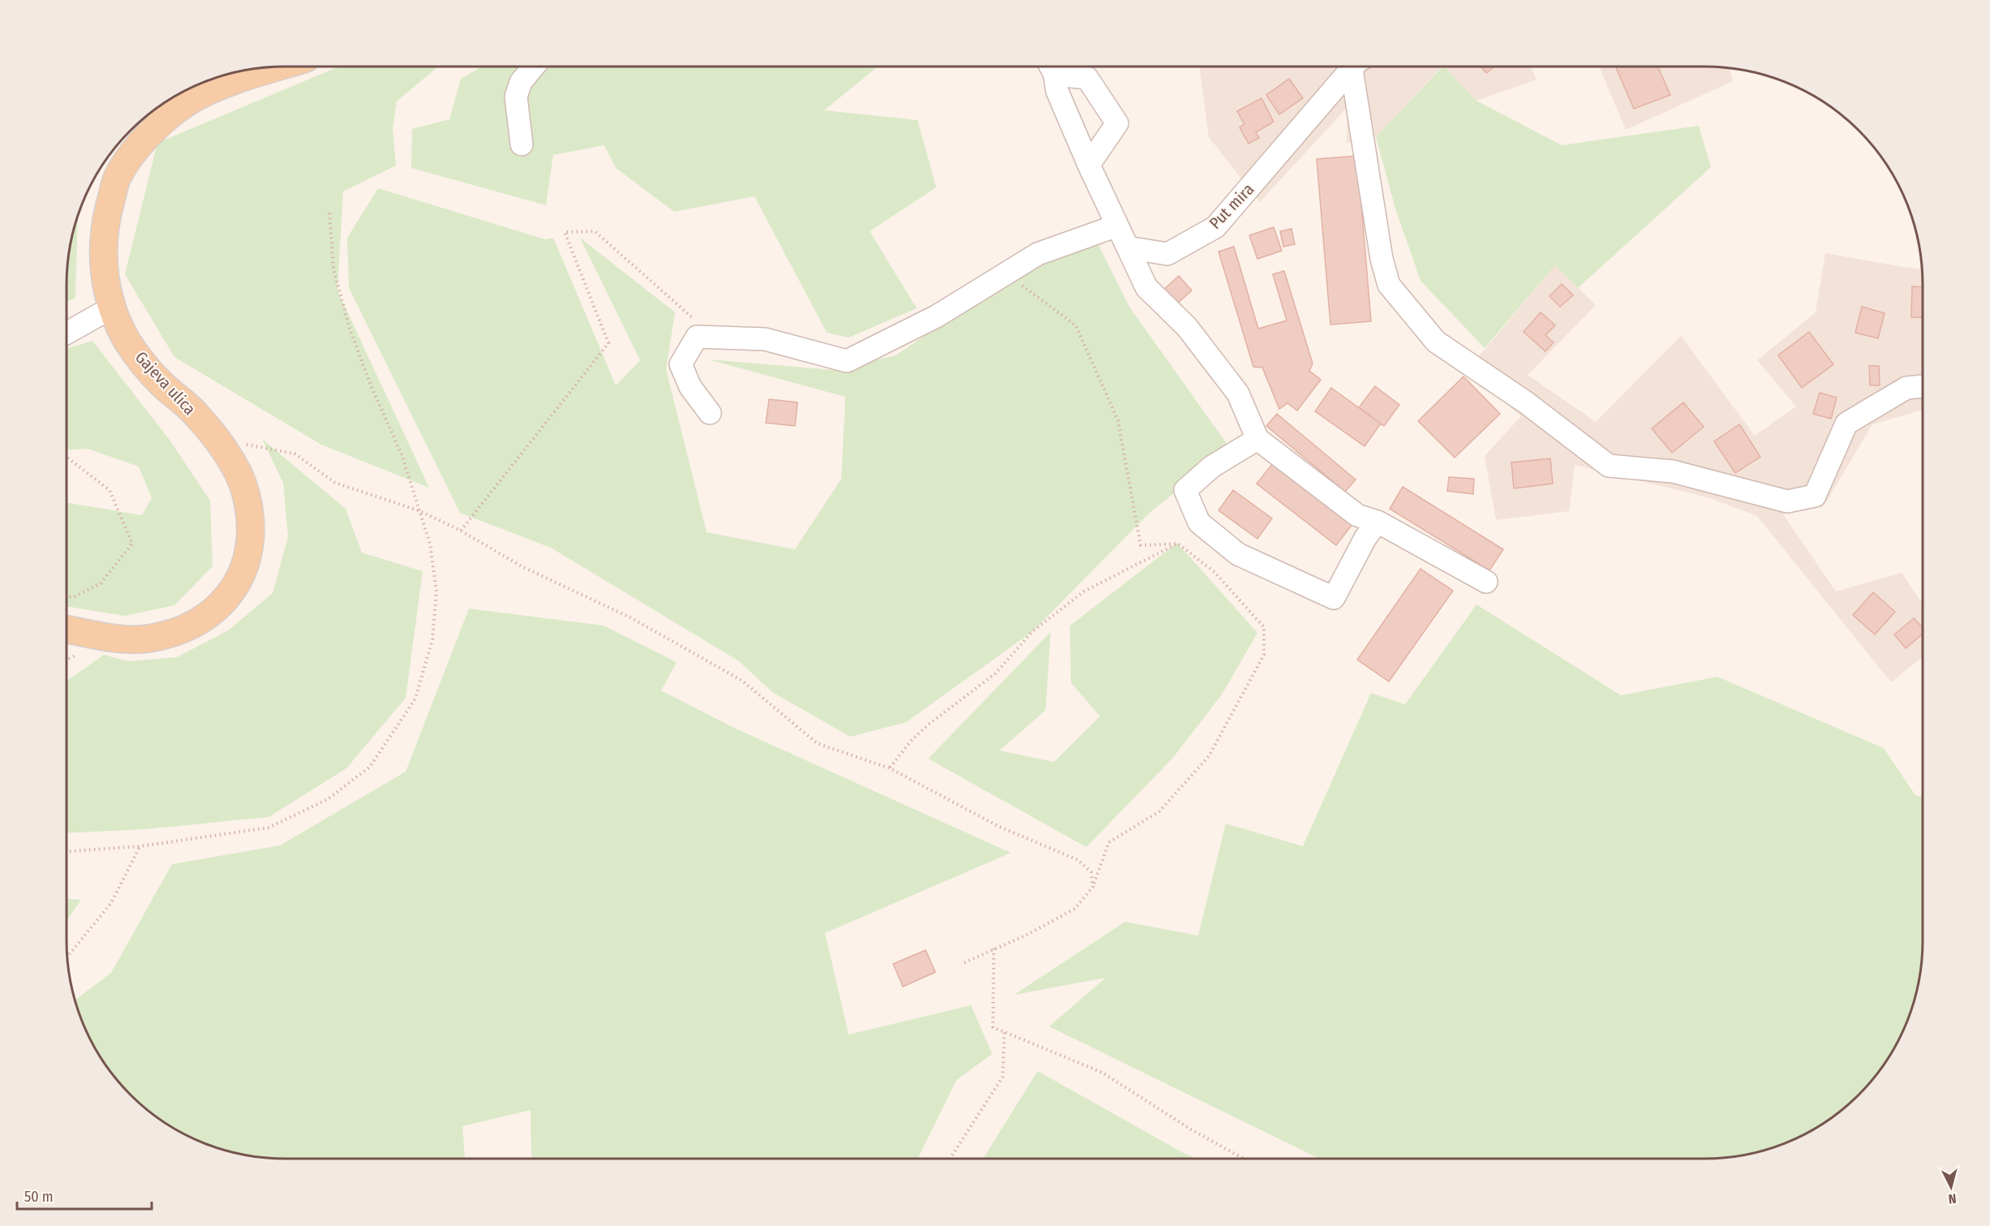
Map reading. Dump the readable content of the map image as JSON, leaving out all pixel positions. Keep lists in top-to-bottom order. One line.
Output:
{"streets":{"main road":["Gajeva ulica"],"street":["Put mira"]},"scale_bar":"50 m","north":"bottom"}
